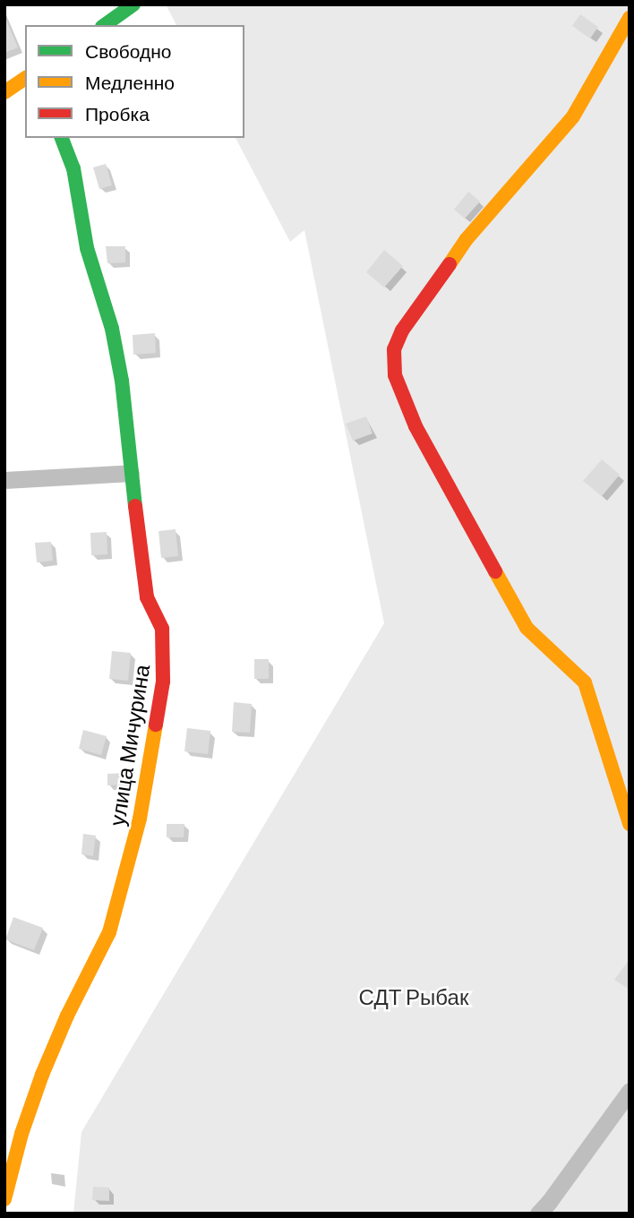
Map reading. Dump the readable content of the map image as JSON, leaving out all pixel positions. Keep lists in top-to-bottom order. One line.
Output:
{"streets":{"street":["улица Мичурина"]},"parks":["СДТ Рыбак"],"legend":["Свободно","Медленно","Пробка"]}
